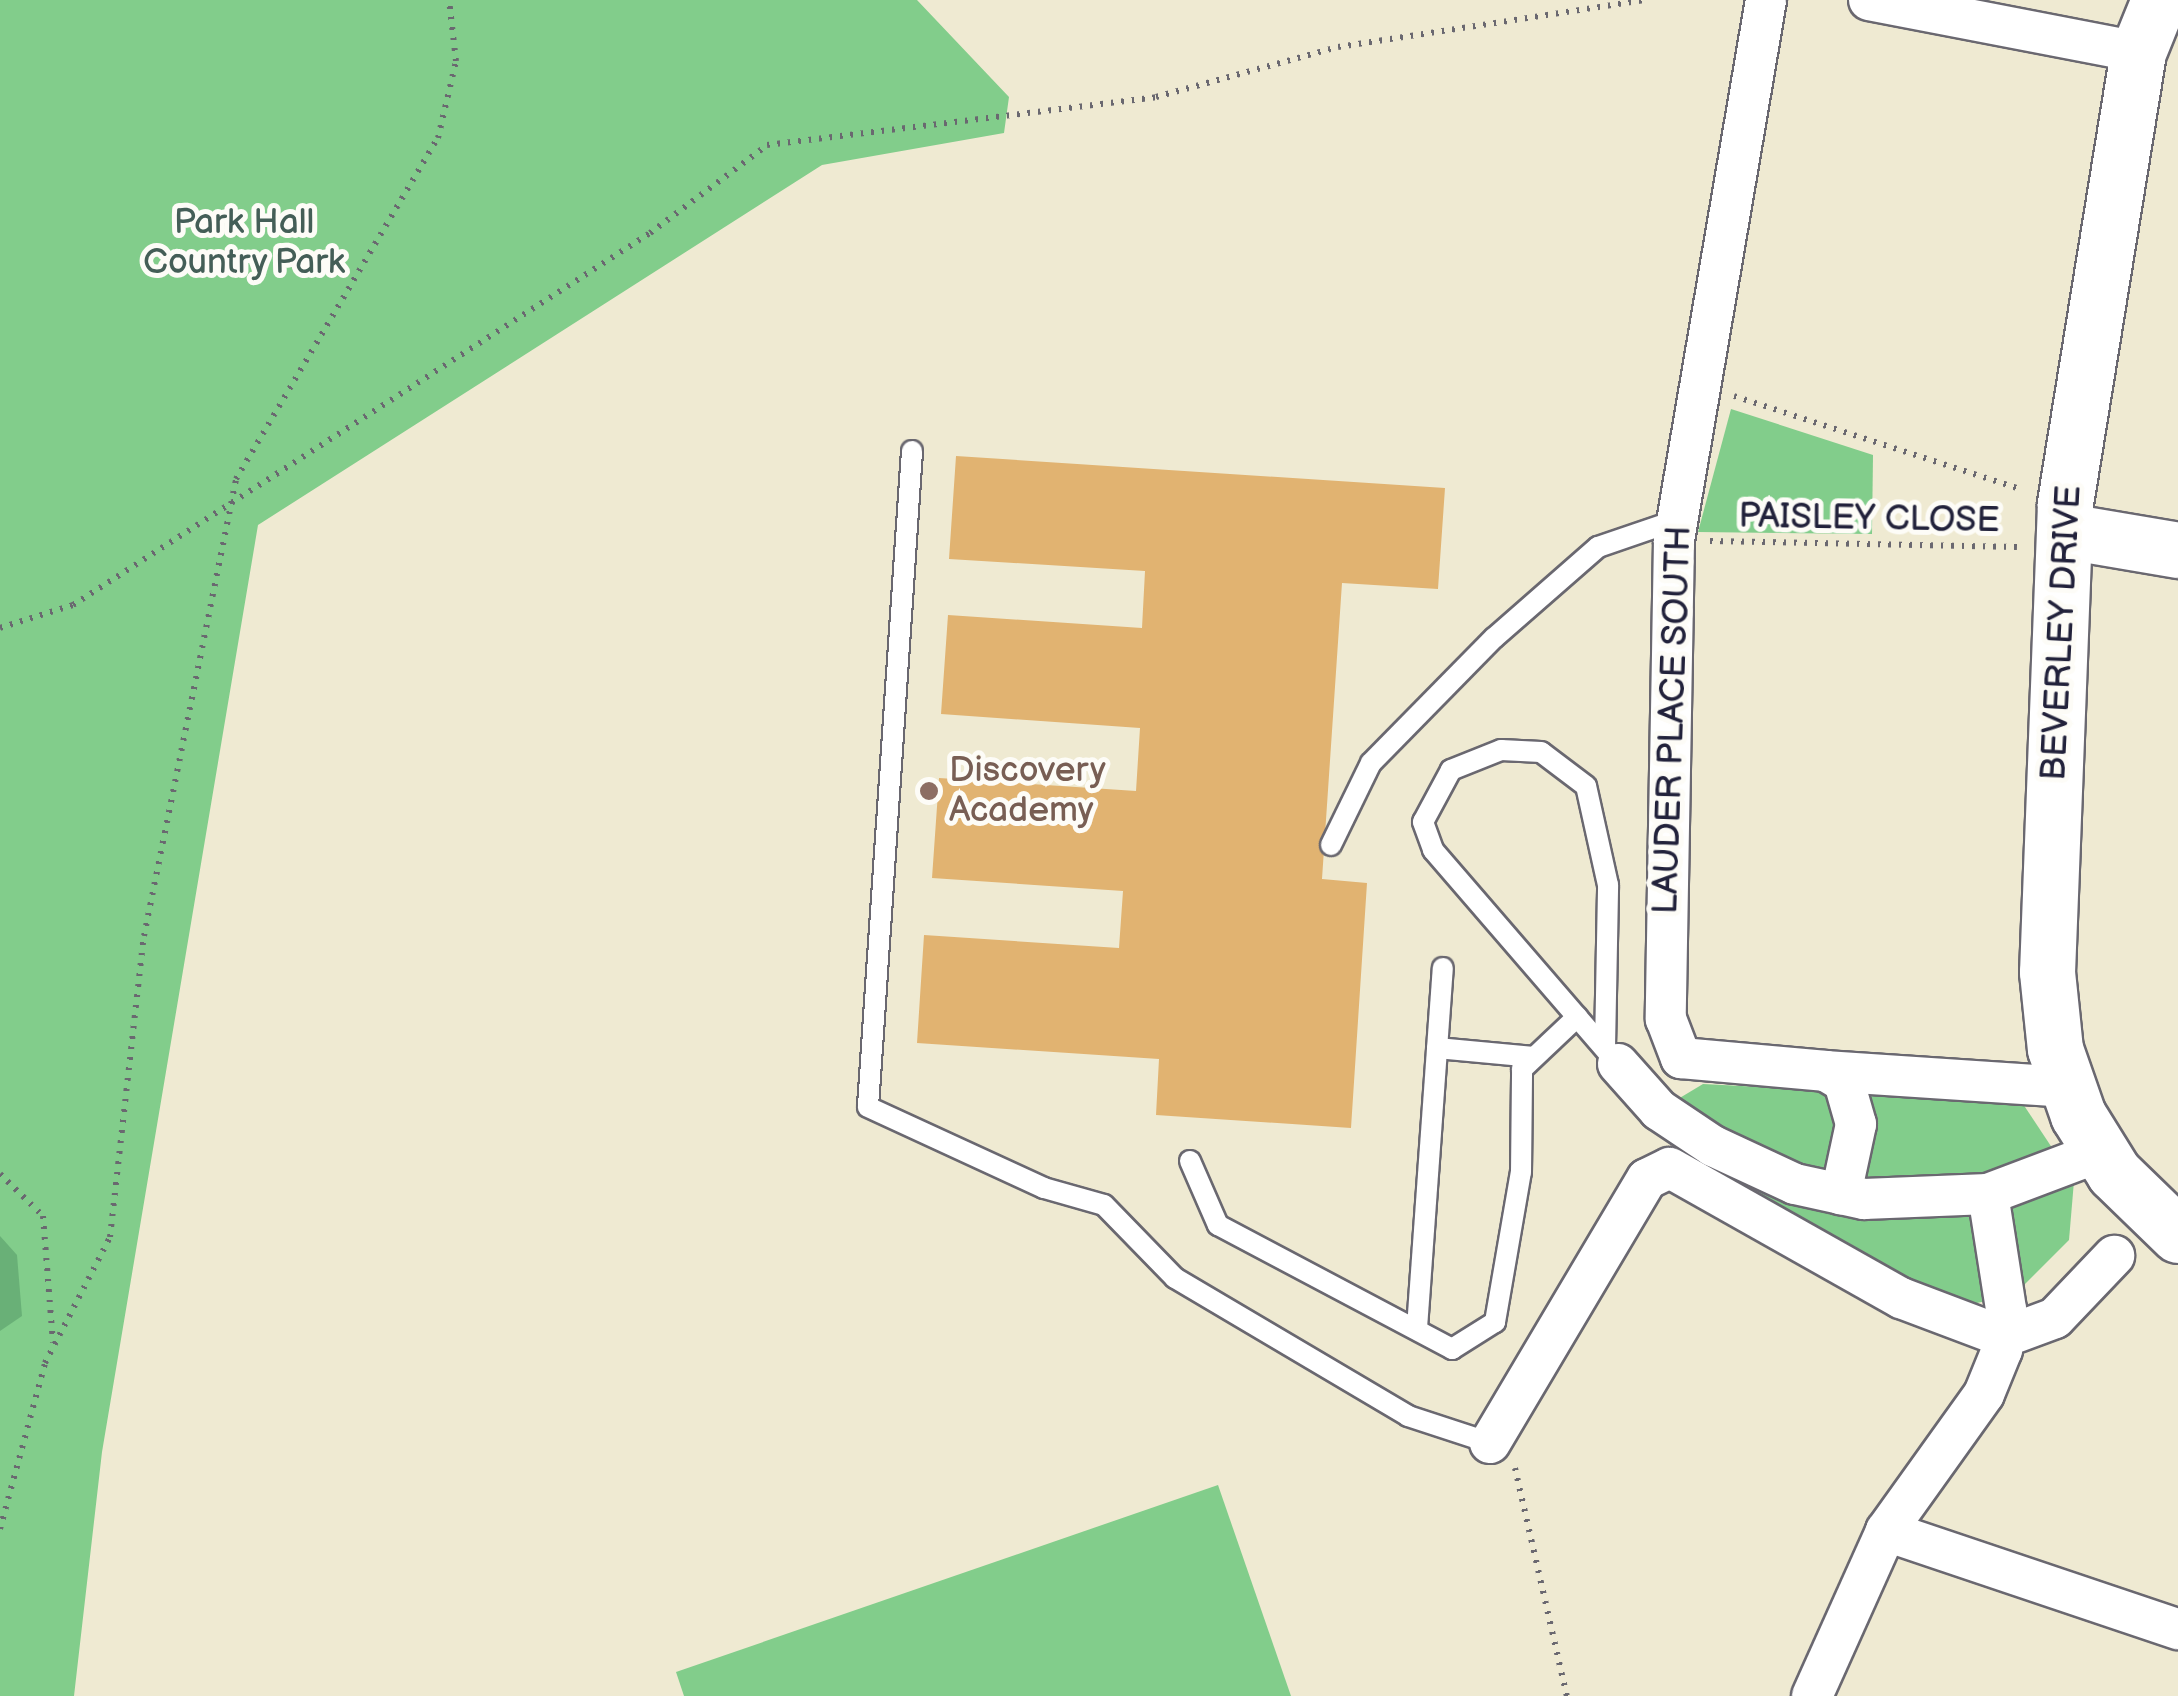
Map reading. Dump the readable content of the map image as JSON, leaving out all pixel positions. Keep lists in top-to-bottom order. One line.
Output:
{"streets":{"street":["BEVERLEY DRIVE","LAUDER PLACE SOUTH"],"path":["PAISLEY CLOSE"]},"crossings":[["PAISLEY CLOSE","BEVERLEY DRIVE"],["PAISLEY CLOSE","LAUDER PLACE SOUTH"],["BEVERLEY DRIVE","LAUDER PLACE SOUTH"]],"parks":["Park Hall Country Park"],"places":["Discovery Academy"]}
